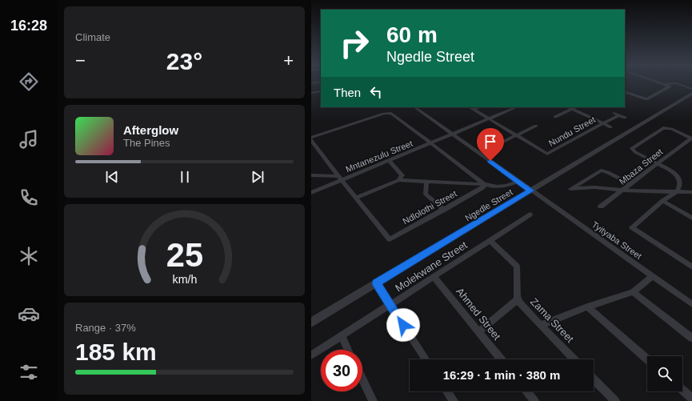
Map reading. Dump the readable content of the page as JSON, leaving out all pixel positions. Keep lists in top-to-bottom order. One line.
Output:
{"streets":{"street":["Nundu Street","Mntanezulu Street","Mbaza Street","Ngedle Street","Ndlolothi Street","Tyityaba Street","Molekwane Street","Ahmed Street","Zama Street"]},"crossings":[["Nundu Street","Mntanezulu Street"],["Mntanezulu Street","Ndlolothi Street"],["Mntanezulu Street","Tyityaba Street"],["Ngedle Street","Tyityaba Street"],["Molekwane Street","Ahmed Street"],["Molekwane Street","Zama Street"]],"page":{"tabs":"16:28","tile":["Climate",["Range · 37%","185 km"]],"turn":["60 m","Ngedle Street"],"heat":["−","23°","+"],"then":"Then","song":["Afterglow","The Pines"],"limit":"30","trip":"16:29 · 1 min · 380 m","gauge":["25","km/h"]}}
